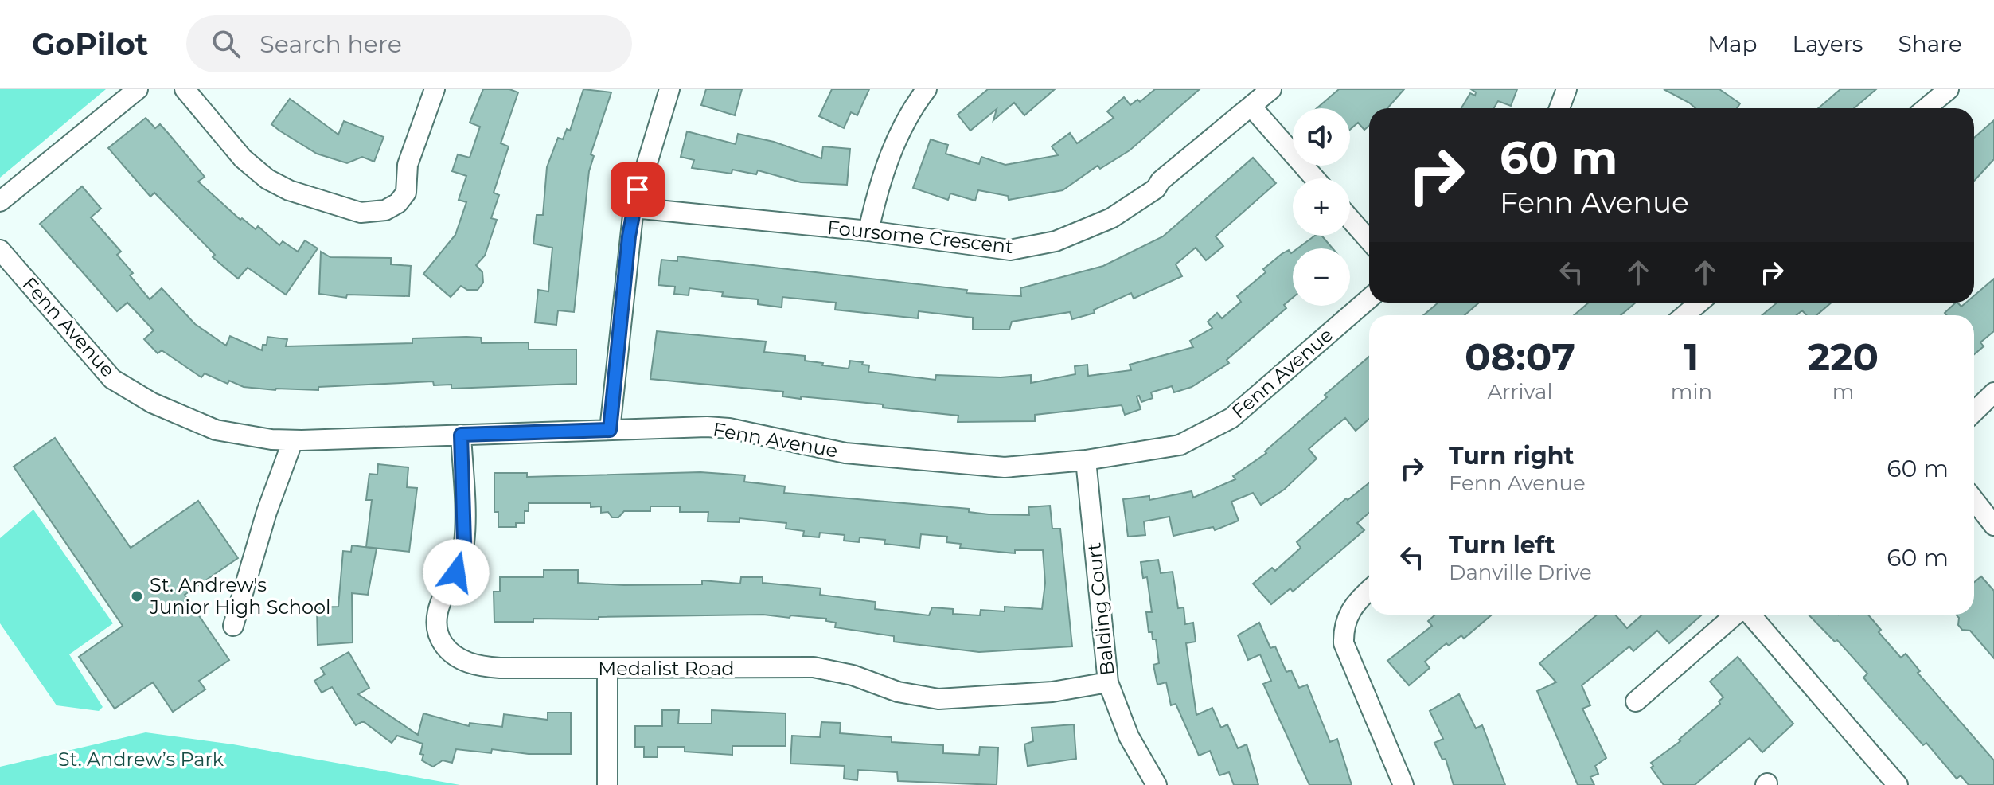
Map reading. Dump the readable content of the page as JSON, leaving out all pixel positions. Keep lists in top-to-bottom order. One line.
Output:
{"streets":{"street":["Foursome Crescent","Fenn Avenue","Balding Court","Medalist Road"]},"crossings":[["Fenn Avenue","Balding Court"],["Fenn Avenue","Medalist Road"],["Balding Court","Medalist Road"]],"parks":["St. Andrew’s Park"],"places":["St. Andrew's Junior High School"],"page":{"header":"GoPilot","search":"Search here","nav":["Map","Layers","Share"],"map_buttons":["+","−"],"turn":["60 m","Fenn Avenue"],"eta":["08:07","Arrival","1","min","220","m"],"list":[{"name":"Turn right","note":"Fenn Avenue","value":"60 m"},{"name":"Turn left","note":"Danville Drive","value":"60 m"}]}}
